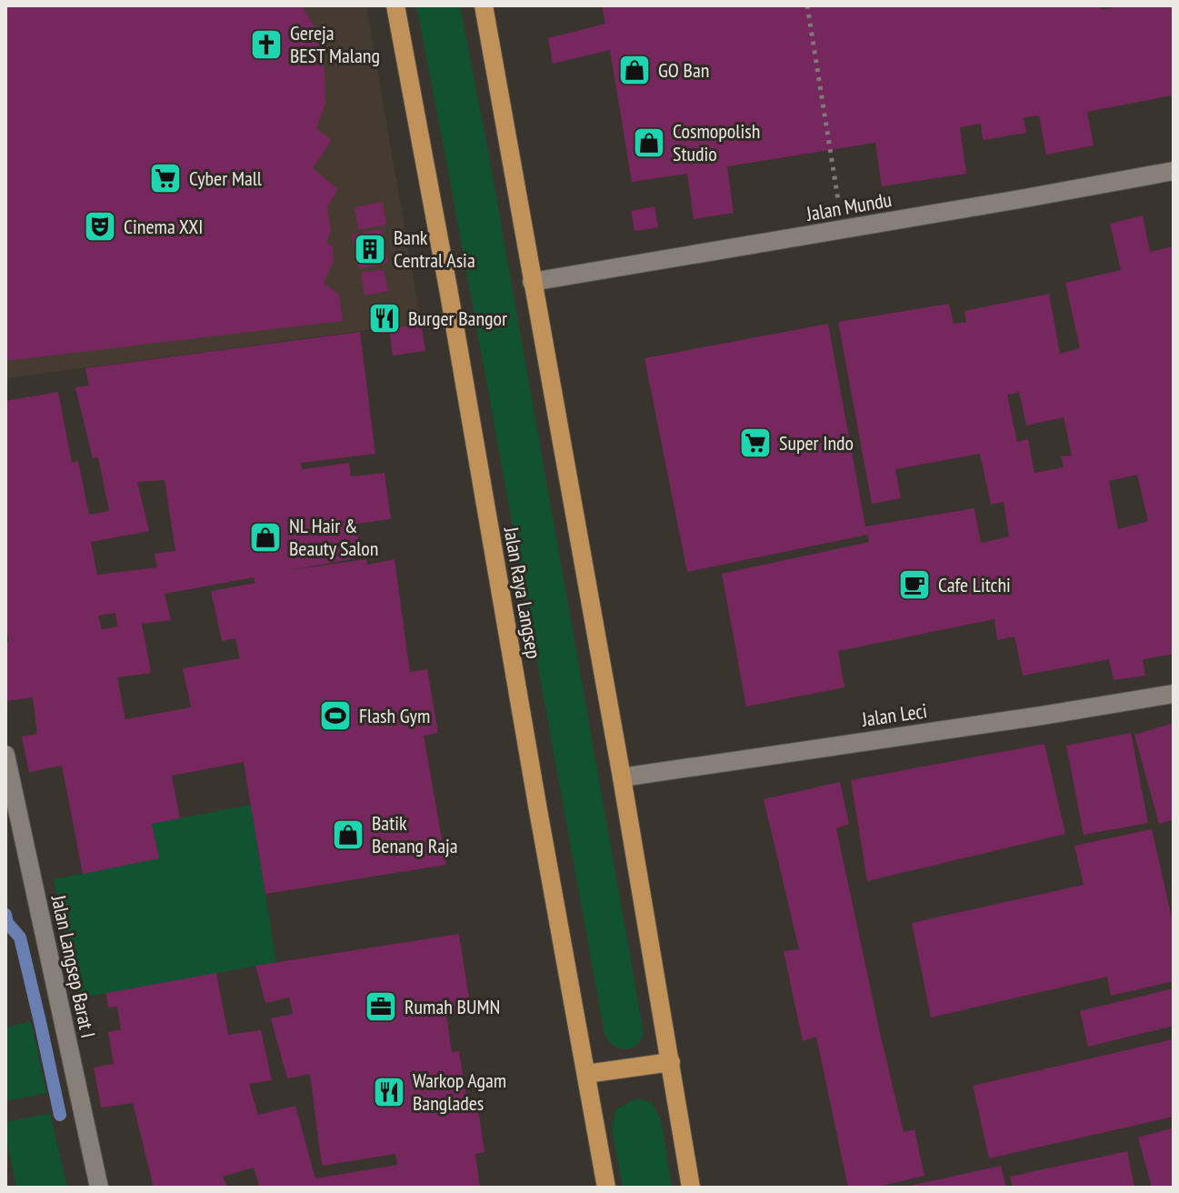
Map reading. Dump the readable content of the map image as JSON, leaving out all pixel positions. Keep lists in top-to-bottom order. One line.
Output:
{"streets":{"main road":["Jalan Raya Langsep"],"street":["Jalan Mundu","Jalan Leci","Jalan Langsep Barat I"]},"places":{"church":["Gereja BEST Malang"],"shop":["GO Ban","Cosmopolish Studio","NL Hair & Beauty Salon","Batik Benang Raja"],"supermarket":["Cyber Mall","Super Indo"],"theatre":["Cinema XXI"],"building":["Bank Central Asia"],"restaurant":["Burger Bangor","Warkop Agam Banglades"],"cafe":["Cafe Litchi"],"sports":["Flash Gym"],"office":["Rumah BUMN"]}}
